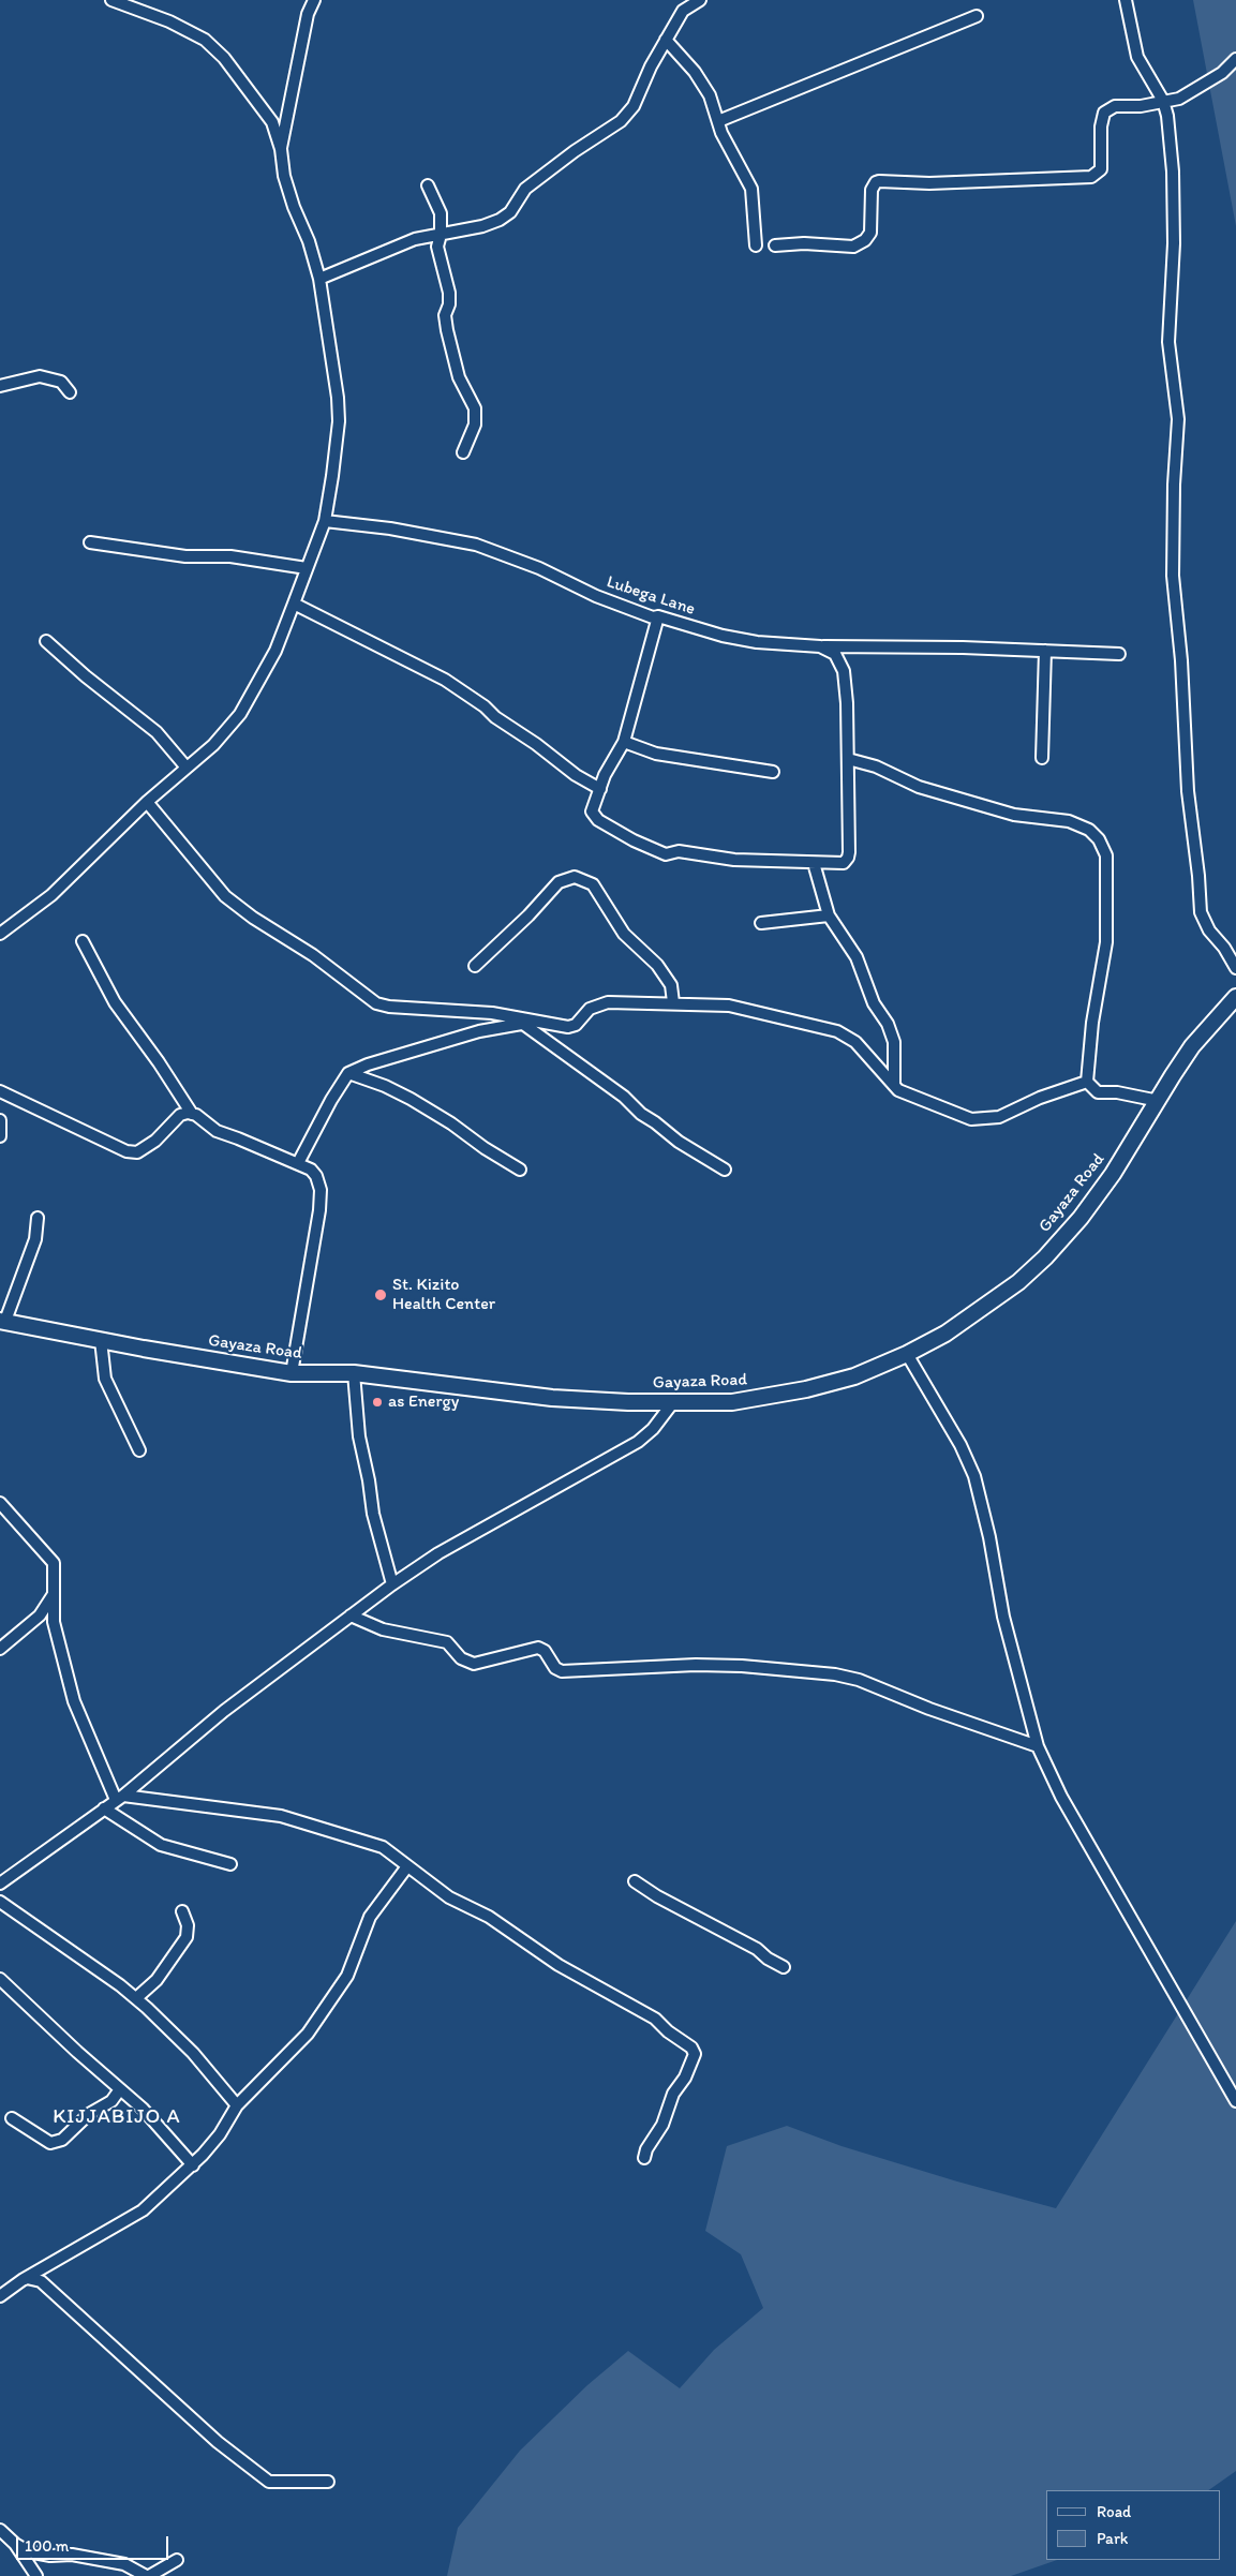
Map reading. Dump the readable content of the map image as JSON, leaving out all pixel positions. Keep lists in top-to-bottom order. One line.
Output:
{"streets":{"main road":["Gayaza Road"],"street":["Lubega Lane"]},"districts":["KIJJABIJO A"],"places":["St. Kizito Health Center","as Energy"],"legend":["Road","Park"],"scale_bar":"100 m"}
